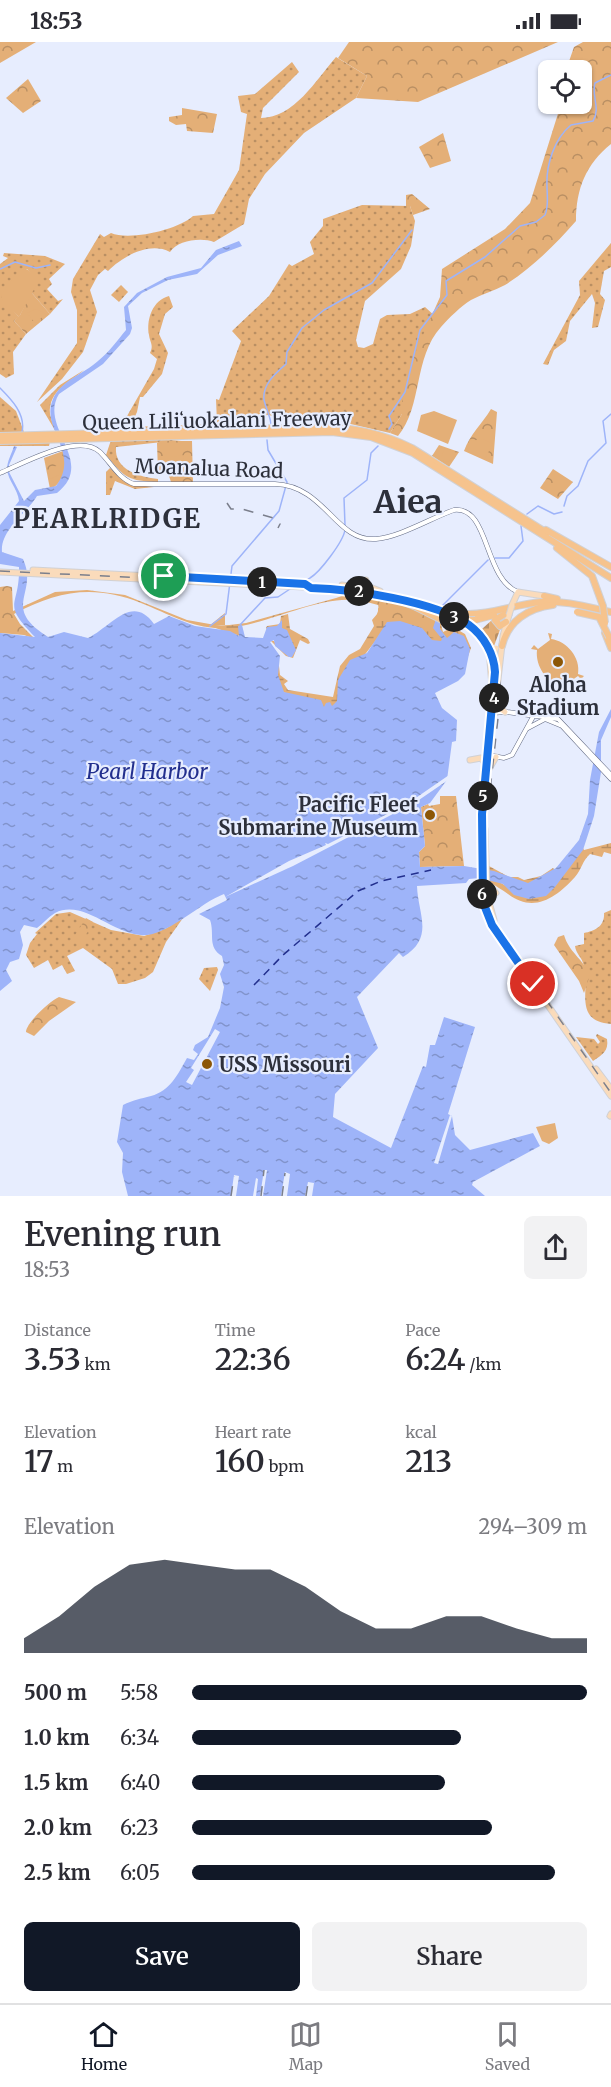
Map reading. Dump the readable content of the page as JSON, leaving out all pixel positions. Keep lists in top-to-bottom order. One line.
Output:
{"streets":{"highway":["Queen Liliʻuokalani Freeway"],"main road":["Moanalua Road"]},"districts":["Aiea","PEARLRIDGE"],"water":["Pearl Harbor"],"places":["Aloha Stadium","Pacific Fleet Submarine Museum","USS Missouri"],"page":{"status":"18:53","pins":["1","2","3","4","5","6"],"heading":["Evening run","18:53"],"stats":[["Distance","3.53 km"],["Time","22:36"],["Pace","6:24 /km"],["Elevation","17 m"],["Heart rate","160 bpm"],["kcal","213"]],"chart":["Elevation","294–309 m"],"list":[{"name":"500 m","note":"5:58"},{"name":"1.0 km","note":"6:34"},{"name":"1.5 km","note":"6:40"},{"name":"2.0 km","note":"6:23"},{"name":"2.5 km","note":"6:05"}],"buttons":["Save","Share"],"tabs":["Home","Map","Saved"]}}
